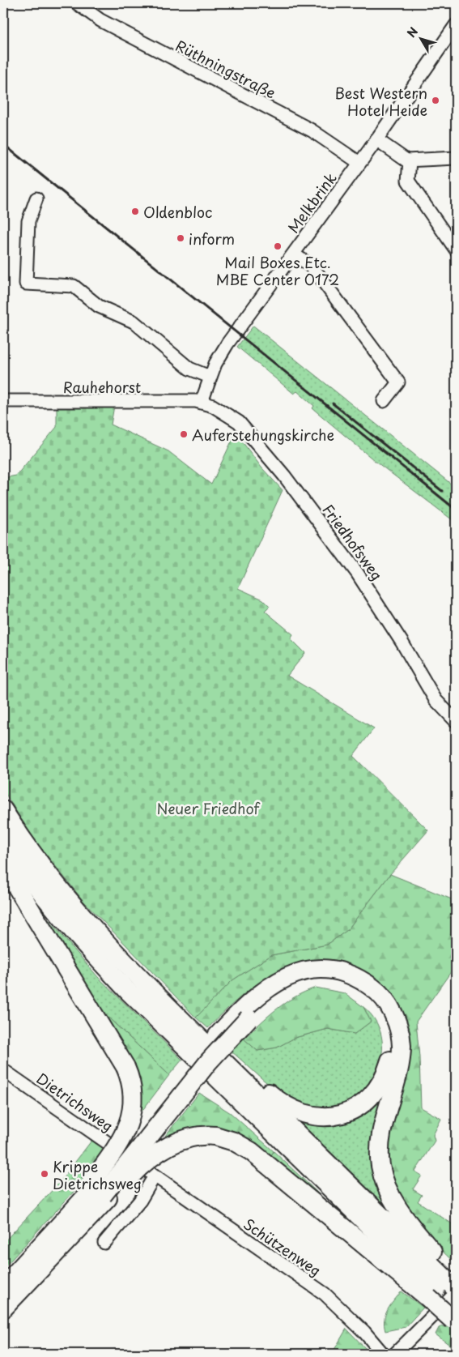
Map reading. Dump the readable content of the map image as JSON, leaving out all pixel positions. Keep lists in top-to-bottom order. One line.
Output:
{"streets":{"street":["Rüthningstraße","Melkbrink","Rauhehorst","Friedhofsweg","Dietrichsweg","Schützenweg"]},"crossings":[["Rüthningstraße","Melkbrink"],["Melkbrink","Rauhehorst"],["Melkbrink","Friedhofsweg"],["Rauhehorst","Friedhofsweg"],["Dietrichsweg","Schützenweg"]],"parks":["Neuer Friedhof"],"places":["Best Western Hotel Heide","Oldenbloc","inform","Mail Boxes Etc. MBE Center 0172","Auferstehungskirche","Krippe Dietrichsweg"],"north":"top left"}
